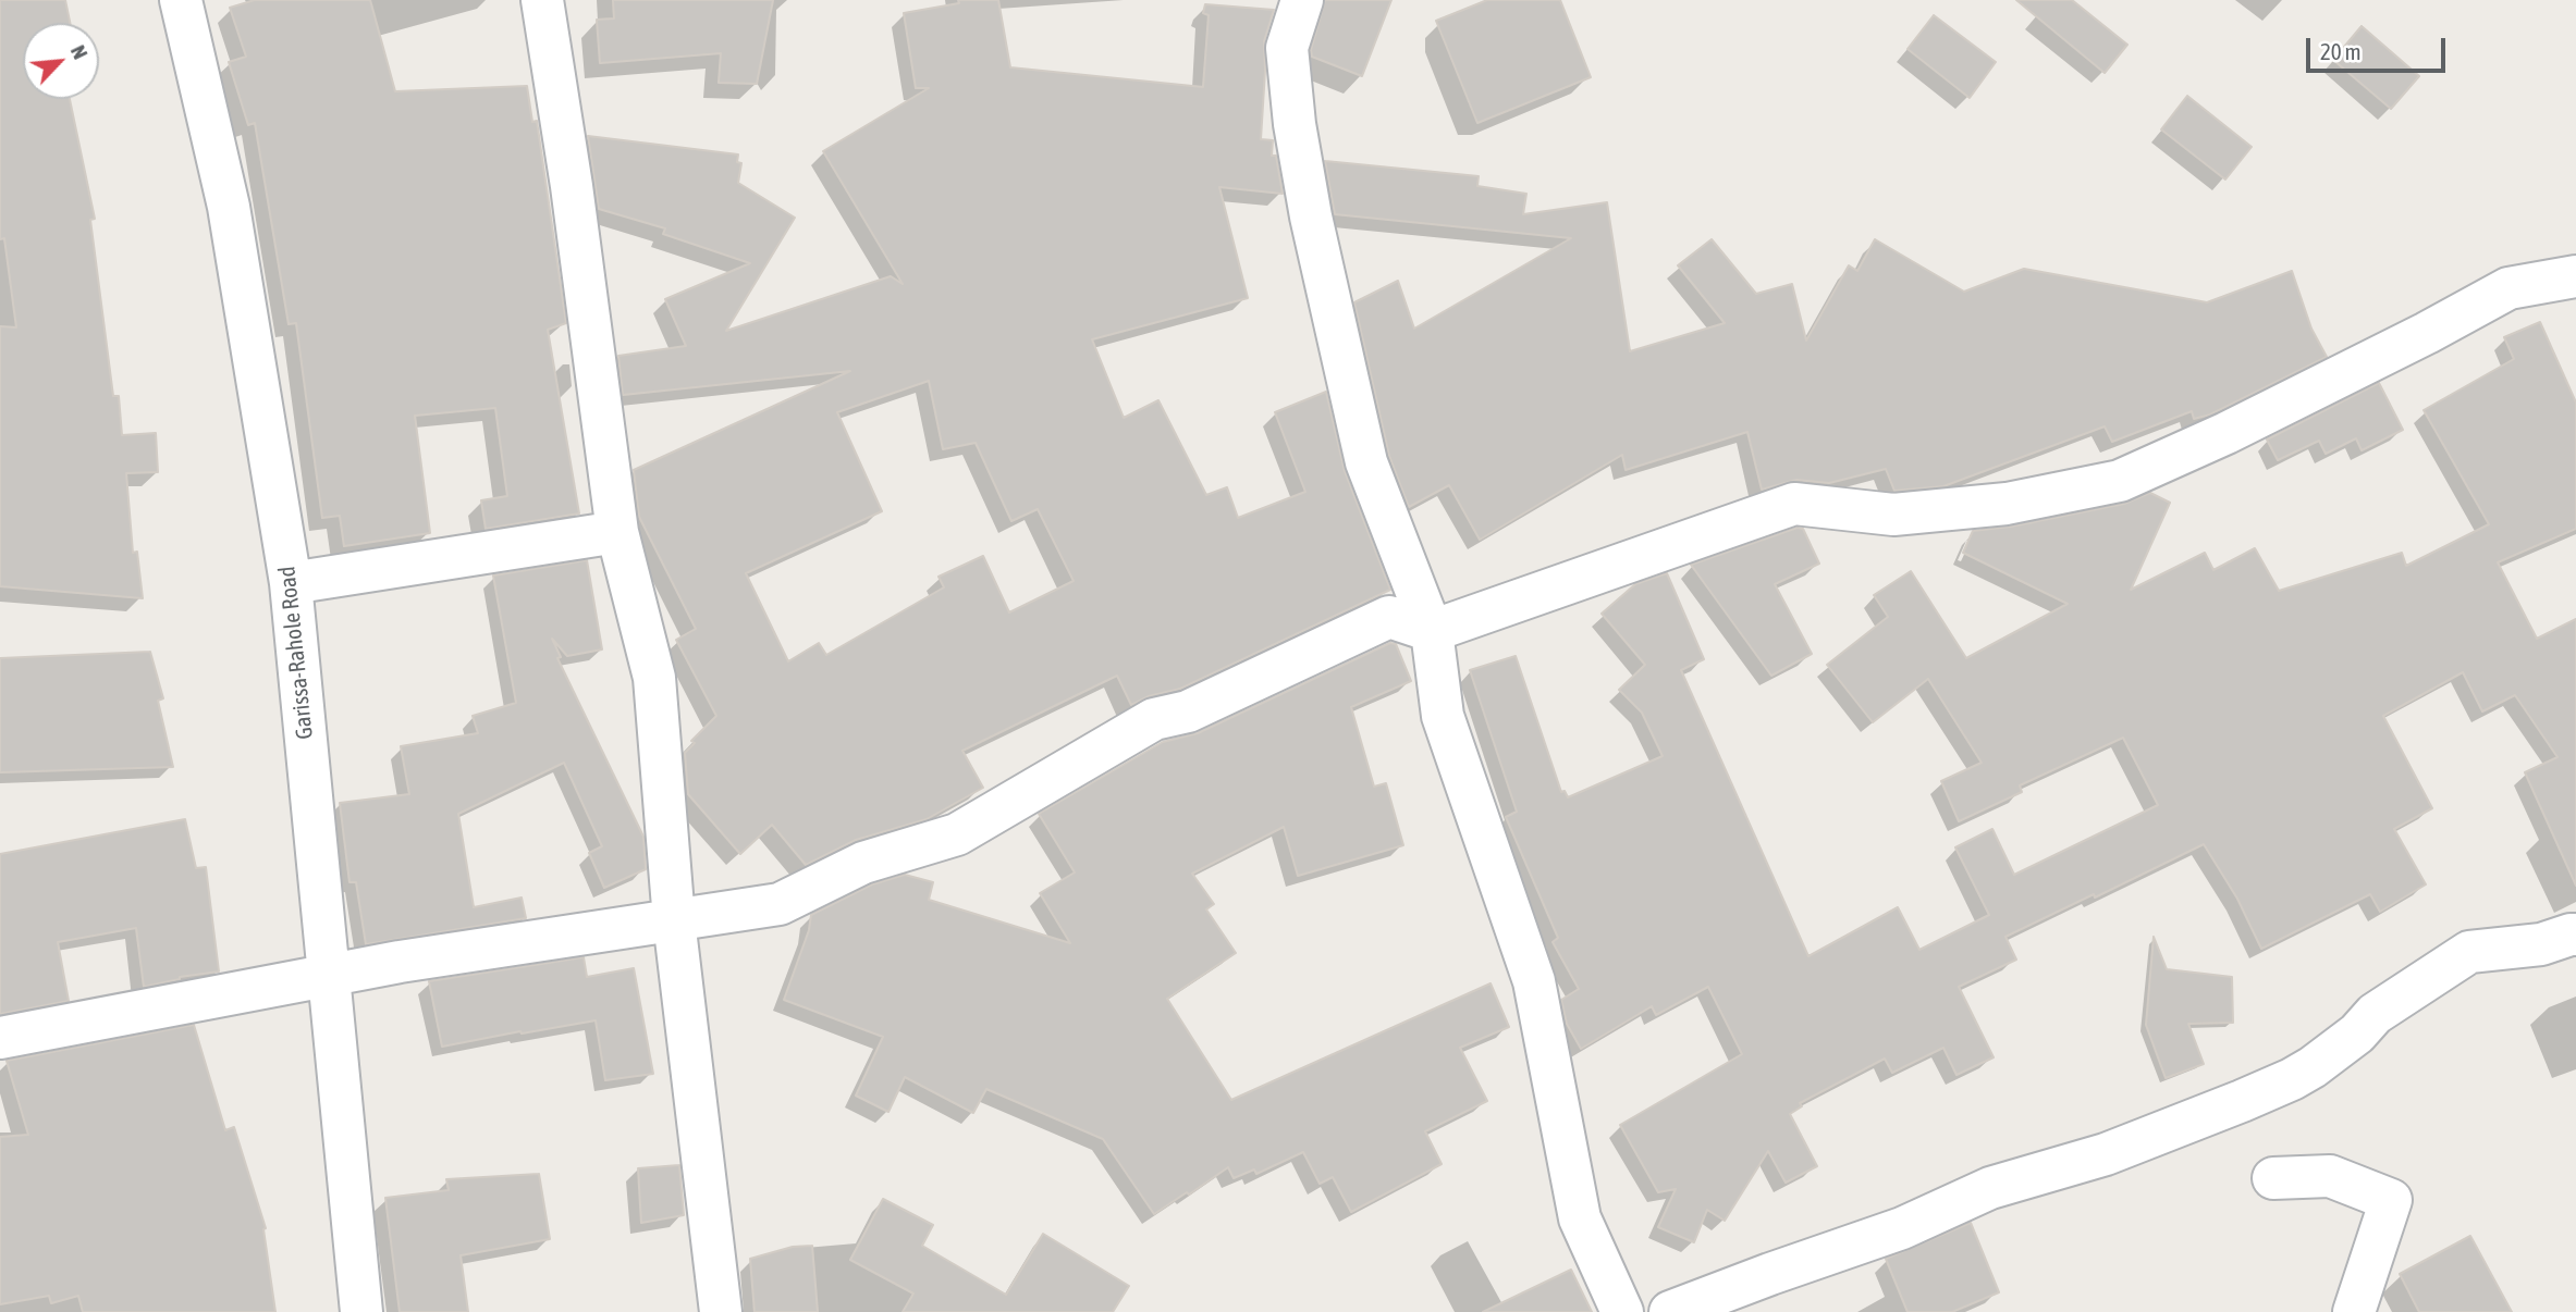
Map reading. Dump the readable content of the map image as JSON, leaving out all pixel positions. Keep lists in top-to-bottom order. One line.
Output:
{"streets":{"street":["Garissa-Rahole Road"]},"scale_bar":"20 m","north":"top right"}
